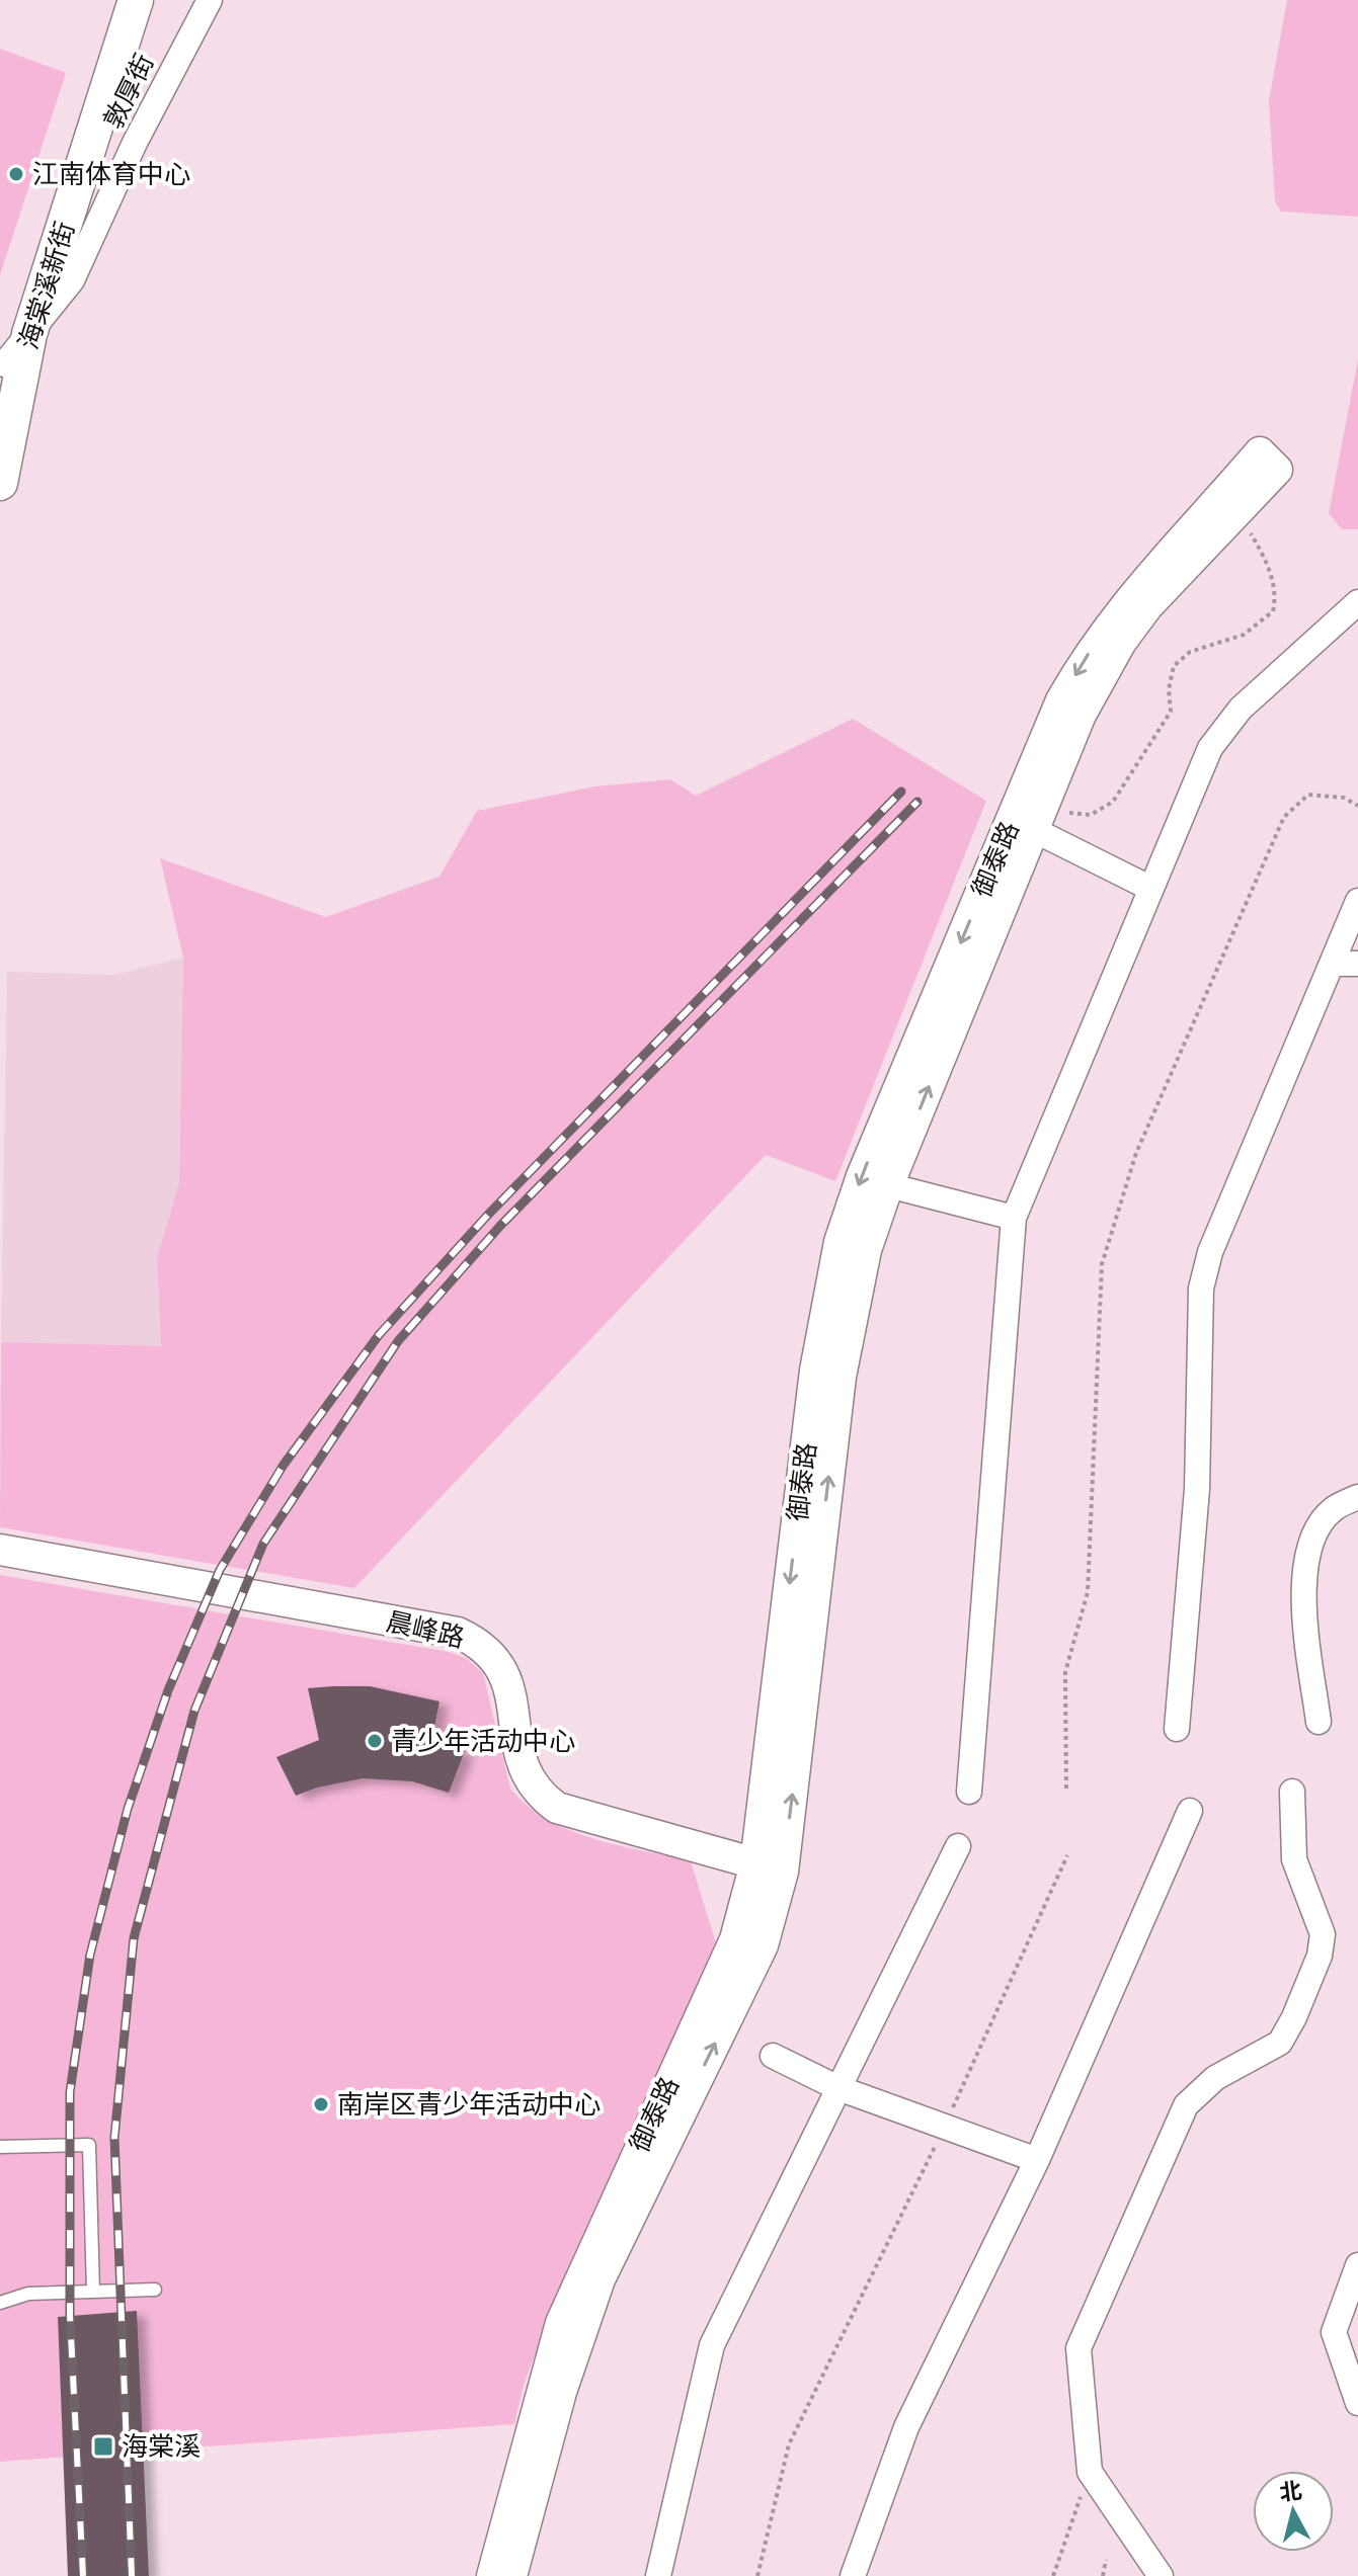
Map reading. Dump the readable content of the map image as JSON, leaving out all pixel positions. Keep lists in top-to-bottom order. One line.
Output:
{"streets":{"main road":["海棠溪新街"],"street":["敦厚街","御泰路","晨峰路"]},"crossings":[["敦厚街","海棠溪新街"],["御泰路","晨峰路"]],"places":{"other":["江南体育中心","青少年活动中心","南岸区青少年活动中心"],"transit":["海棠溪"]},"north":"top"}
